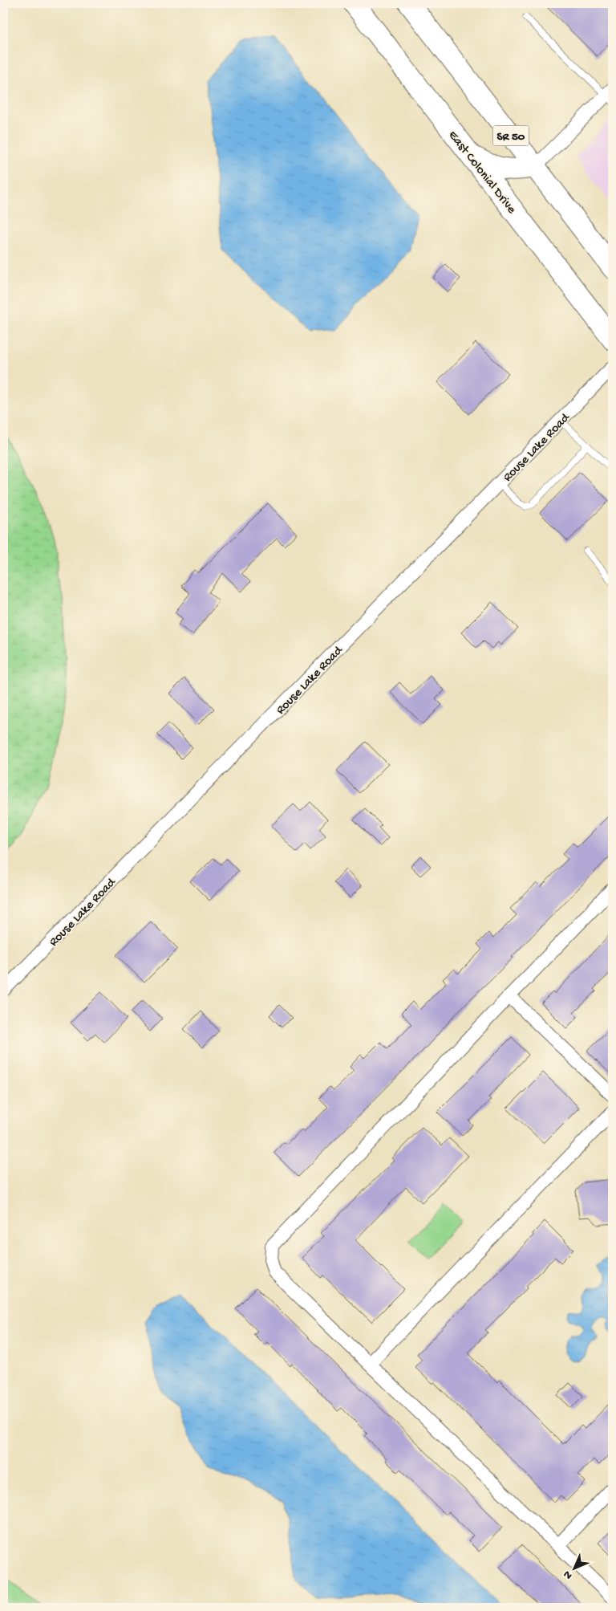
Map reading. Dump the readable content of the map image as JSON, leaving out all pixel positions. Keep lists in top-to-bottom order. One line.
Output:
{"streets":{"highway":["SR 50","East Colonial Drive"],"street":["Rouse Lake Road"]},"north":"bottom left"}
